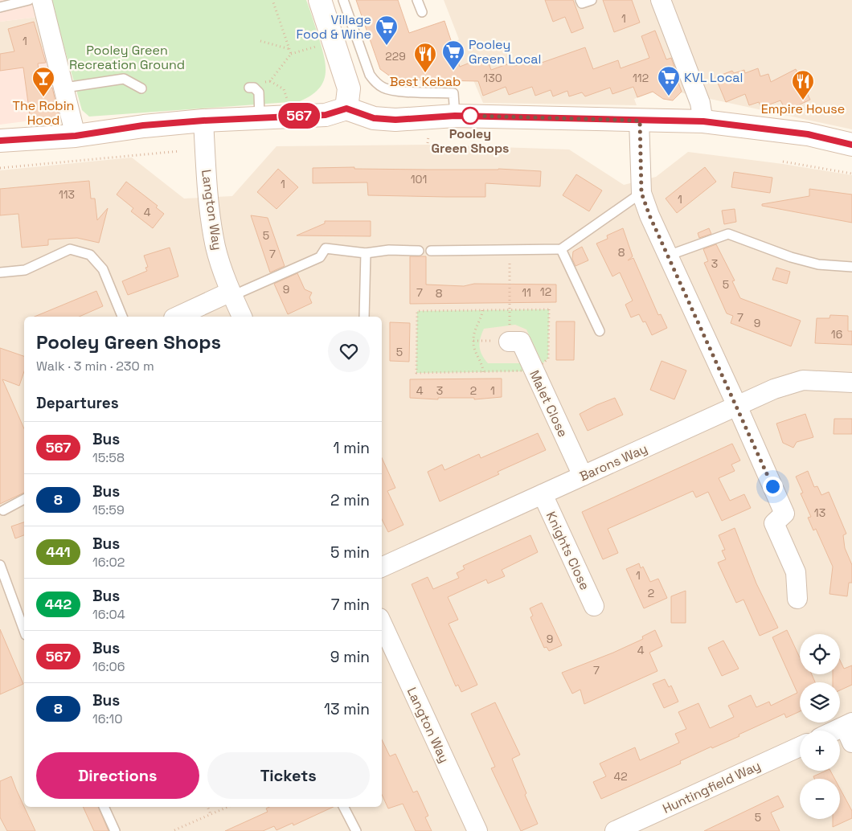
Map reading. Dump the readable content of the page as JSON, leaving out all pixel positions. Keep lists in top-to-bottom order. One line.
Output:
{"streets":{"street":["Langton Way","Malet Close","Barons Way","Knights Close","Huntingfield Way"]},"crossings":[["Malet Close","Barons Way"],["Barons Way","Knights Close"]],"parks":["Pooley Green Recreation Ground"],"places":{"supermarket":["Village Food & Wine","Pooley Green Local","KVL Local"],"restaurant":["Best Kebab","Empire House"],"bar":["The Robin Hood"],"other":["Pooley Green Shops"]},"lines":["bus line 567"],"house_numbers":["1","1","229","130","112","101","1","113","1","4","5","8","7","3","5","9","12","7","11","8","7","9","16","5","4","3","2","1","13","1","2","9","4","7","42","5"],"page":{"on_map":"567","heading":[["Pooley Green Shops","Walk · 3 min · 230 m"],"Departures"],"list":[{"mark":"567","name":"Bus","note":"15:58","value":"1 min"},{"mark":"8","name":"Bus","note":"15:59","value":"2 min"},{"mark":"441","name":"Bus","note":"16:02","value":"5 min"},{"mark":"442","name":"Bus","note":"16:04","value":"7 min"},{"mark":"567","name":"Bus","note":"16:06","value":"9 min"},{"mark":"8","name":"Bus","note":"16:10","value":"13 min"}],"map_buttons":["+","−"],"buttons":["Directions","Tickets"]}}
